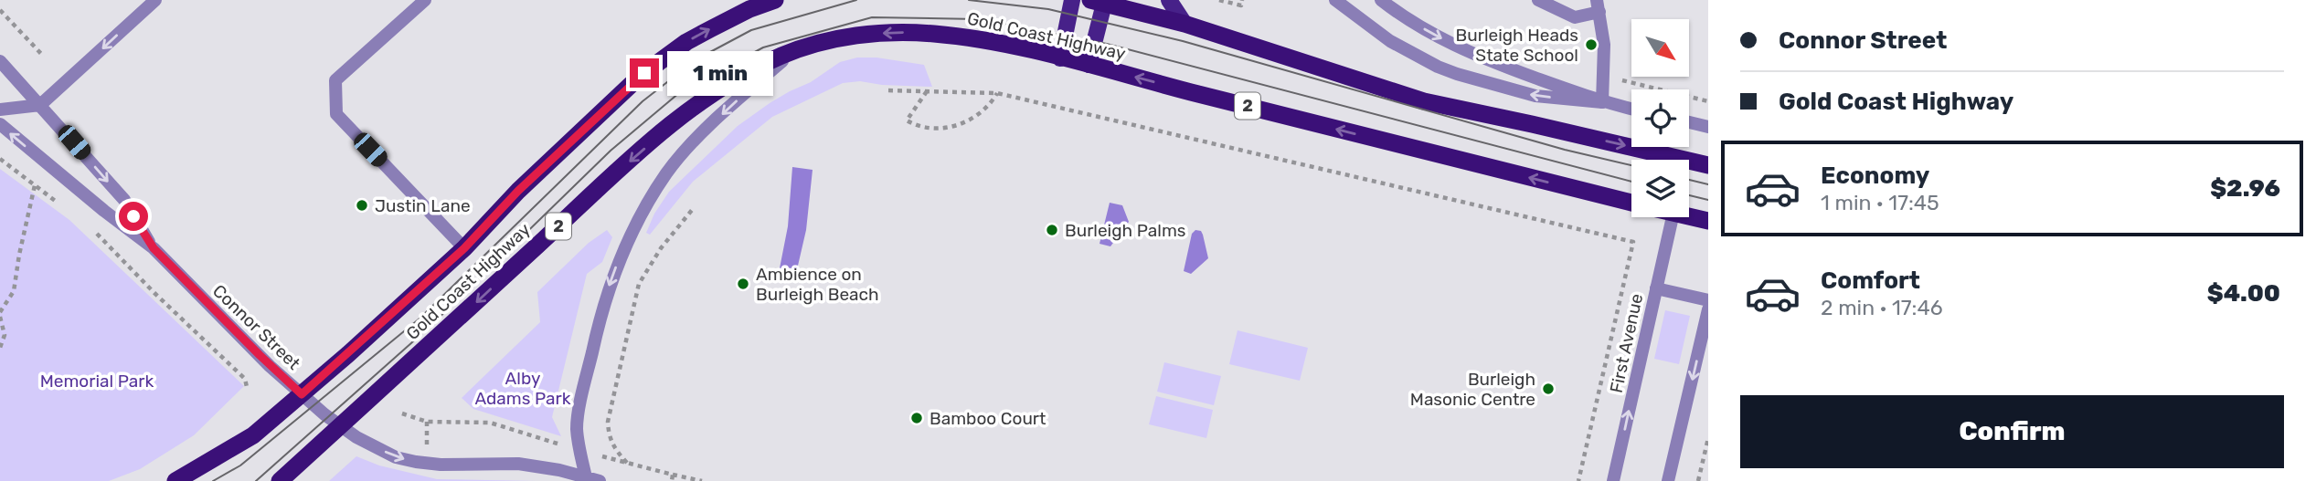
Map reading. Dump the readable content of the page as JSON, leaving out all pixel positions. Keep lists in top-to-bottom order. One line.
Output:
{"streets":{"highway":["Gold Coast Highway","2"],"street":["Connor Street","First Avenue"]},"crossings":[["Gold Coast Highway","Connor Street"]],"parks":["Alby Adams Park","Memorial Park"],"places":["Burleigh Heads State School","Justin Lane","Burleigh Palms","Ambience on Burleigh Beach","Burleigh Masonic Centre","Bamboo Court"],"north":"bottom right","page":{"banner":["Connor Street","Gold Coast Highway"],"bubble":"1 min","list":[{"name":"Economy","note":"1 min · 17:45","value":"$2.96"},{"name":"Comfort","note":"2 min · 17:46","value":"$4.00"}],"buttons":"Confirm"}}
